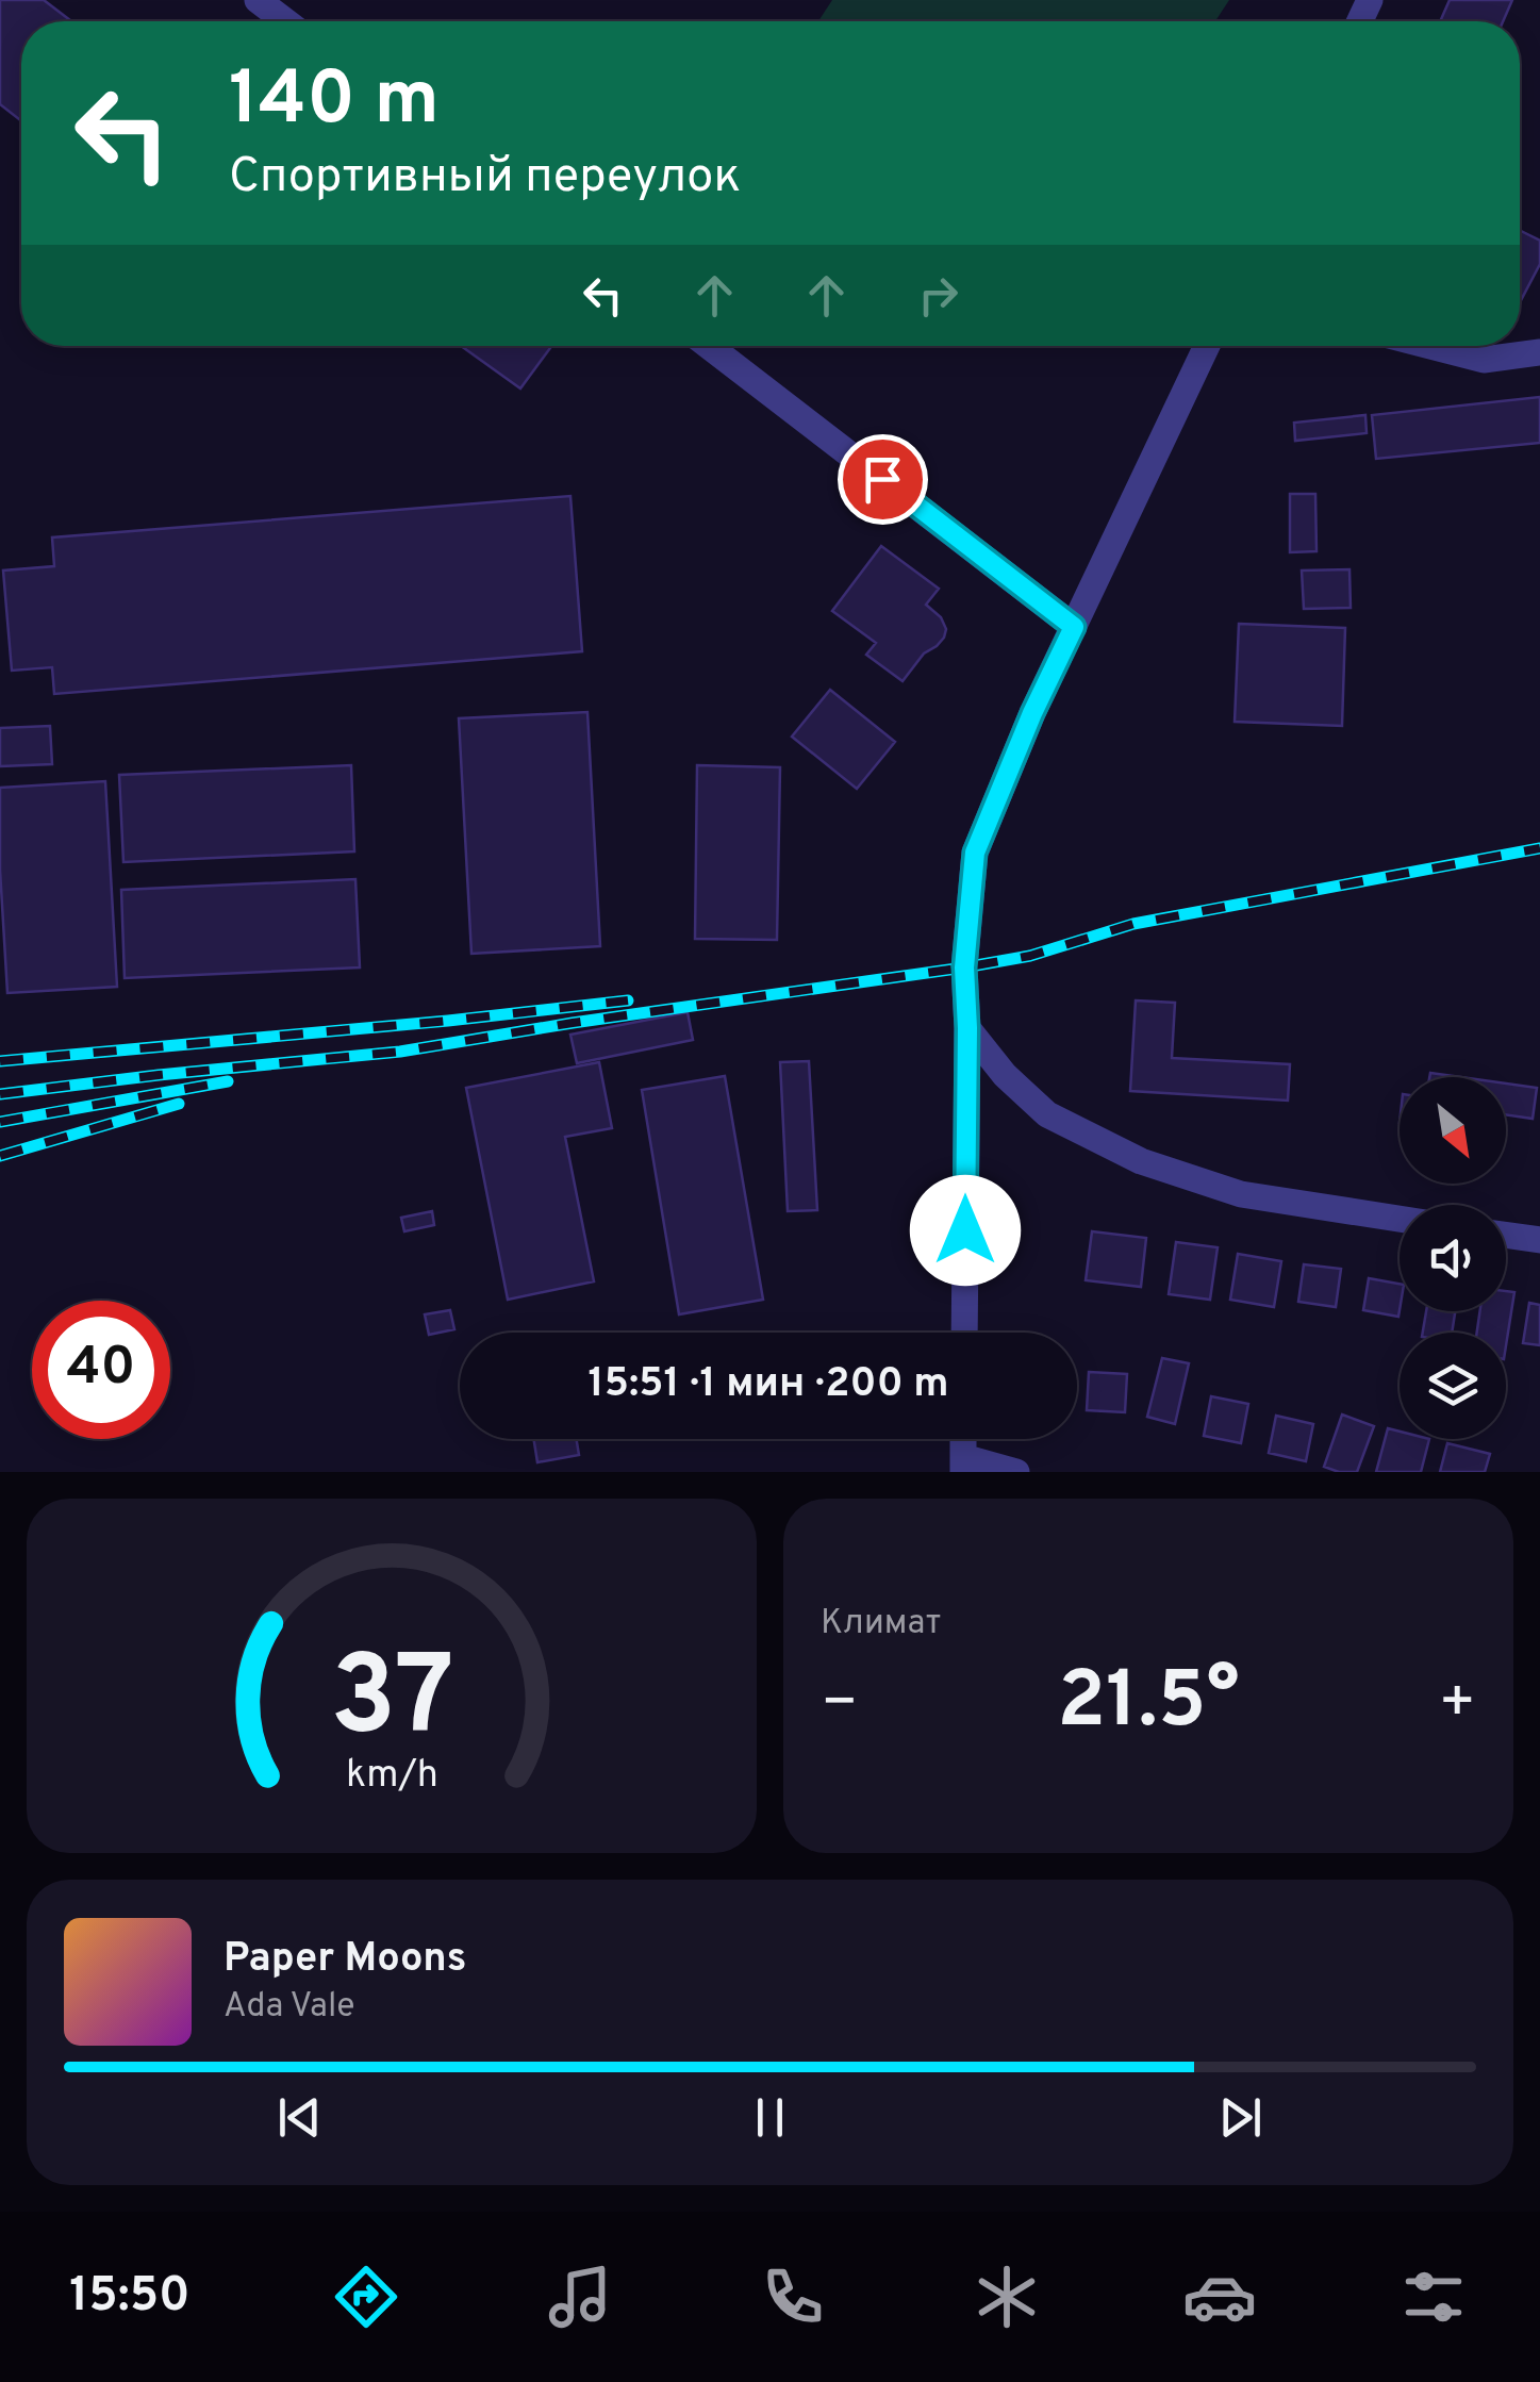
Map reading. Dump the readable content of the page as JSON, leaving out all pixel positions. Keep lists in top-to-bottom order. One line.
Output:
{"north":"bottom right","page":{"turn":["140 m","Спортивный переулок"],"limit":"40","trip":"15:51 · 1 мин · 200 m","tile":"Климат","heat":["−","21.5°","+"],"song":["Paper Moons","Ada Vale"],"tabs":"15:50","gauge":["37","km/h"]}}
